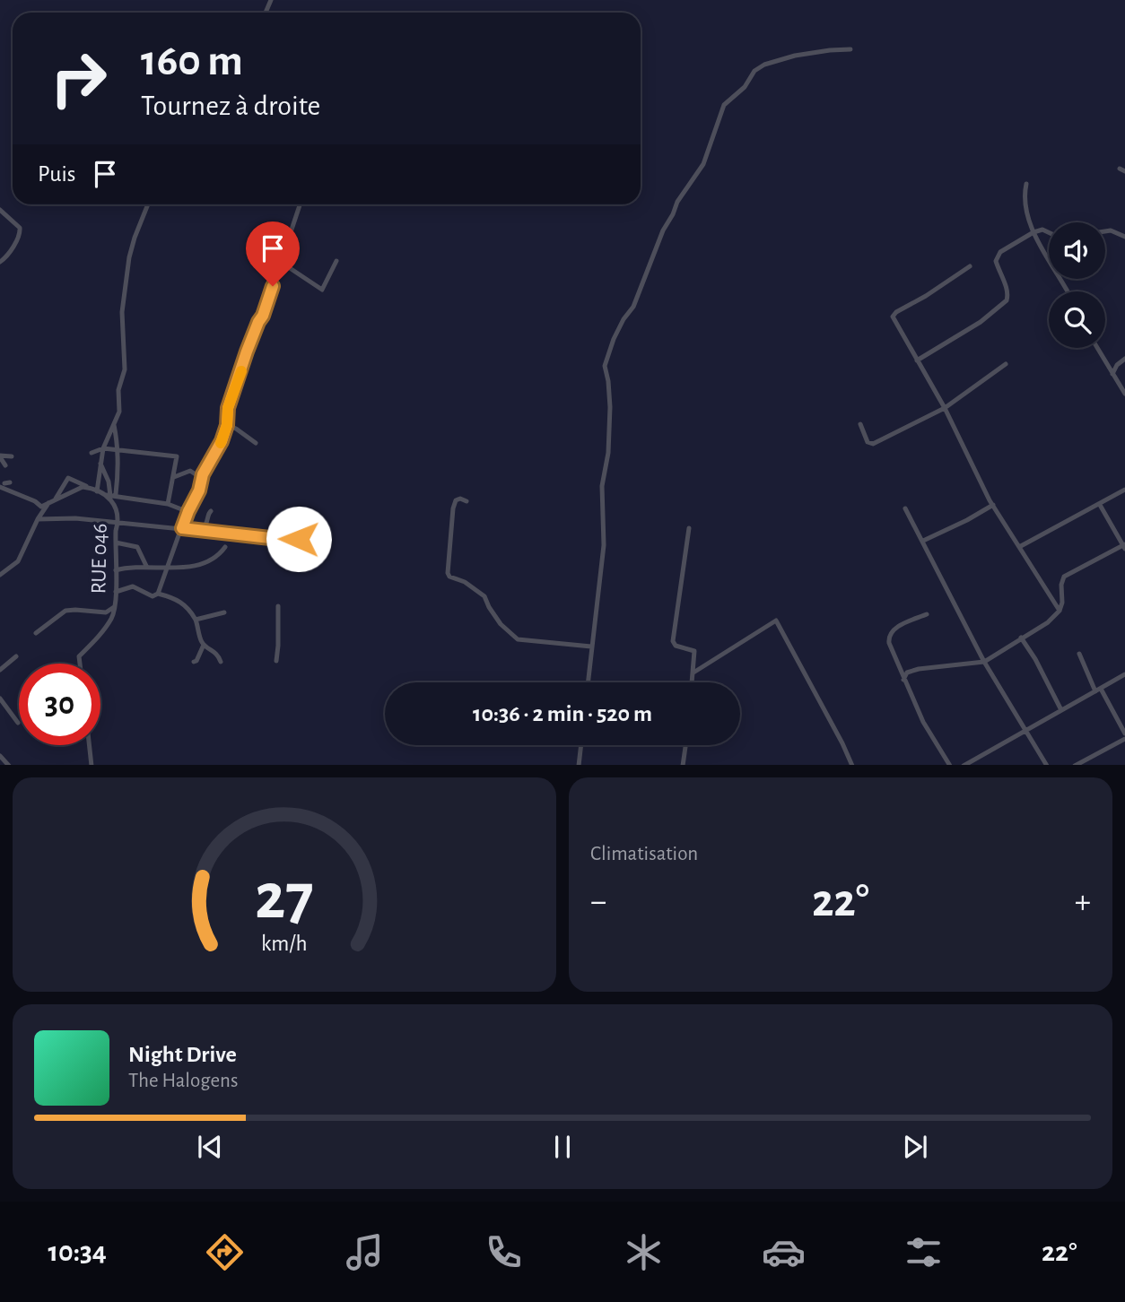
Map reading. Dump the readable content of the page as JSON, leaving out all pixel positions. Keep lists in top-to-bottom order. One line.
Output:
{"streets":{"street":["RUE 046"]},"page":{"turn":["160 m","Tournez à droite"],"then":"Puis","limit":"30","trip":"10:36 · 2 min · 520 m","tile":"Climatisation","heat":["−","22°","+"],"song":["Night Drive","The Halogens"],"tabs":["10:34","22°"],"gauge":["27","km/h"]}}
